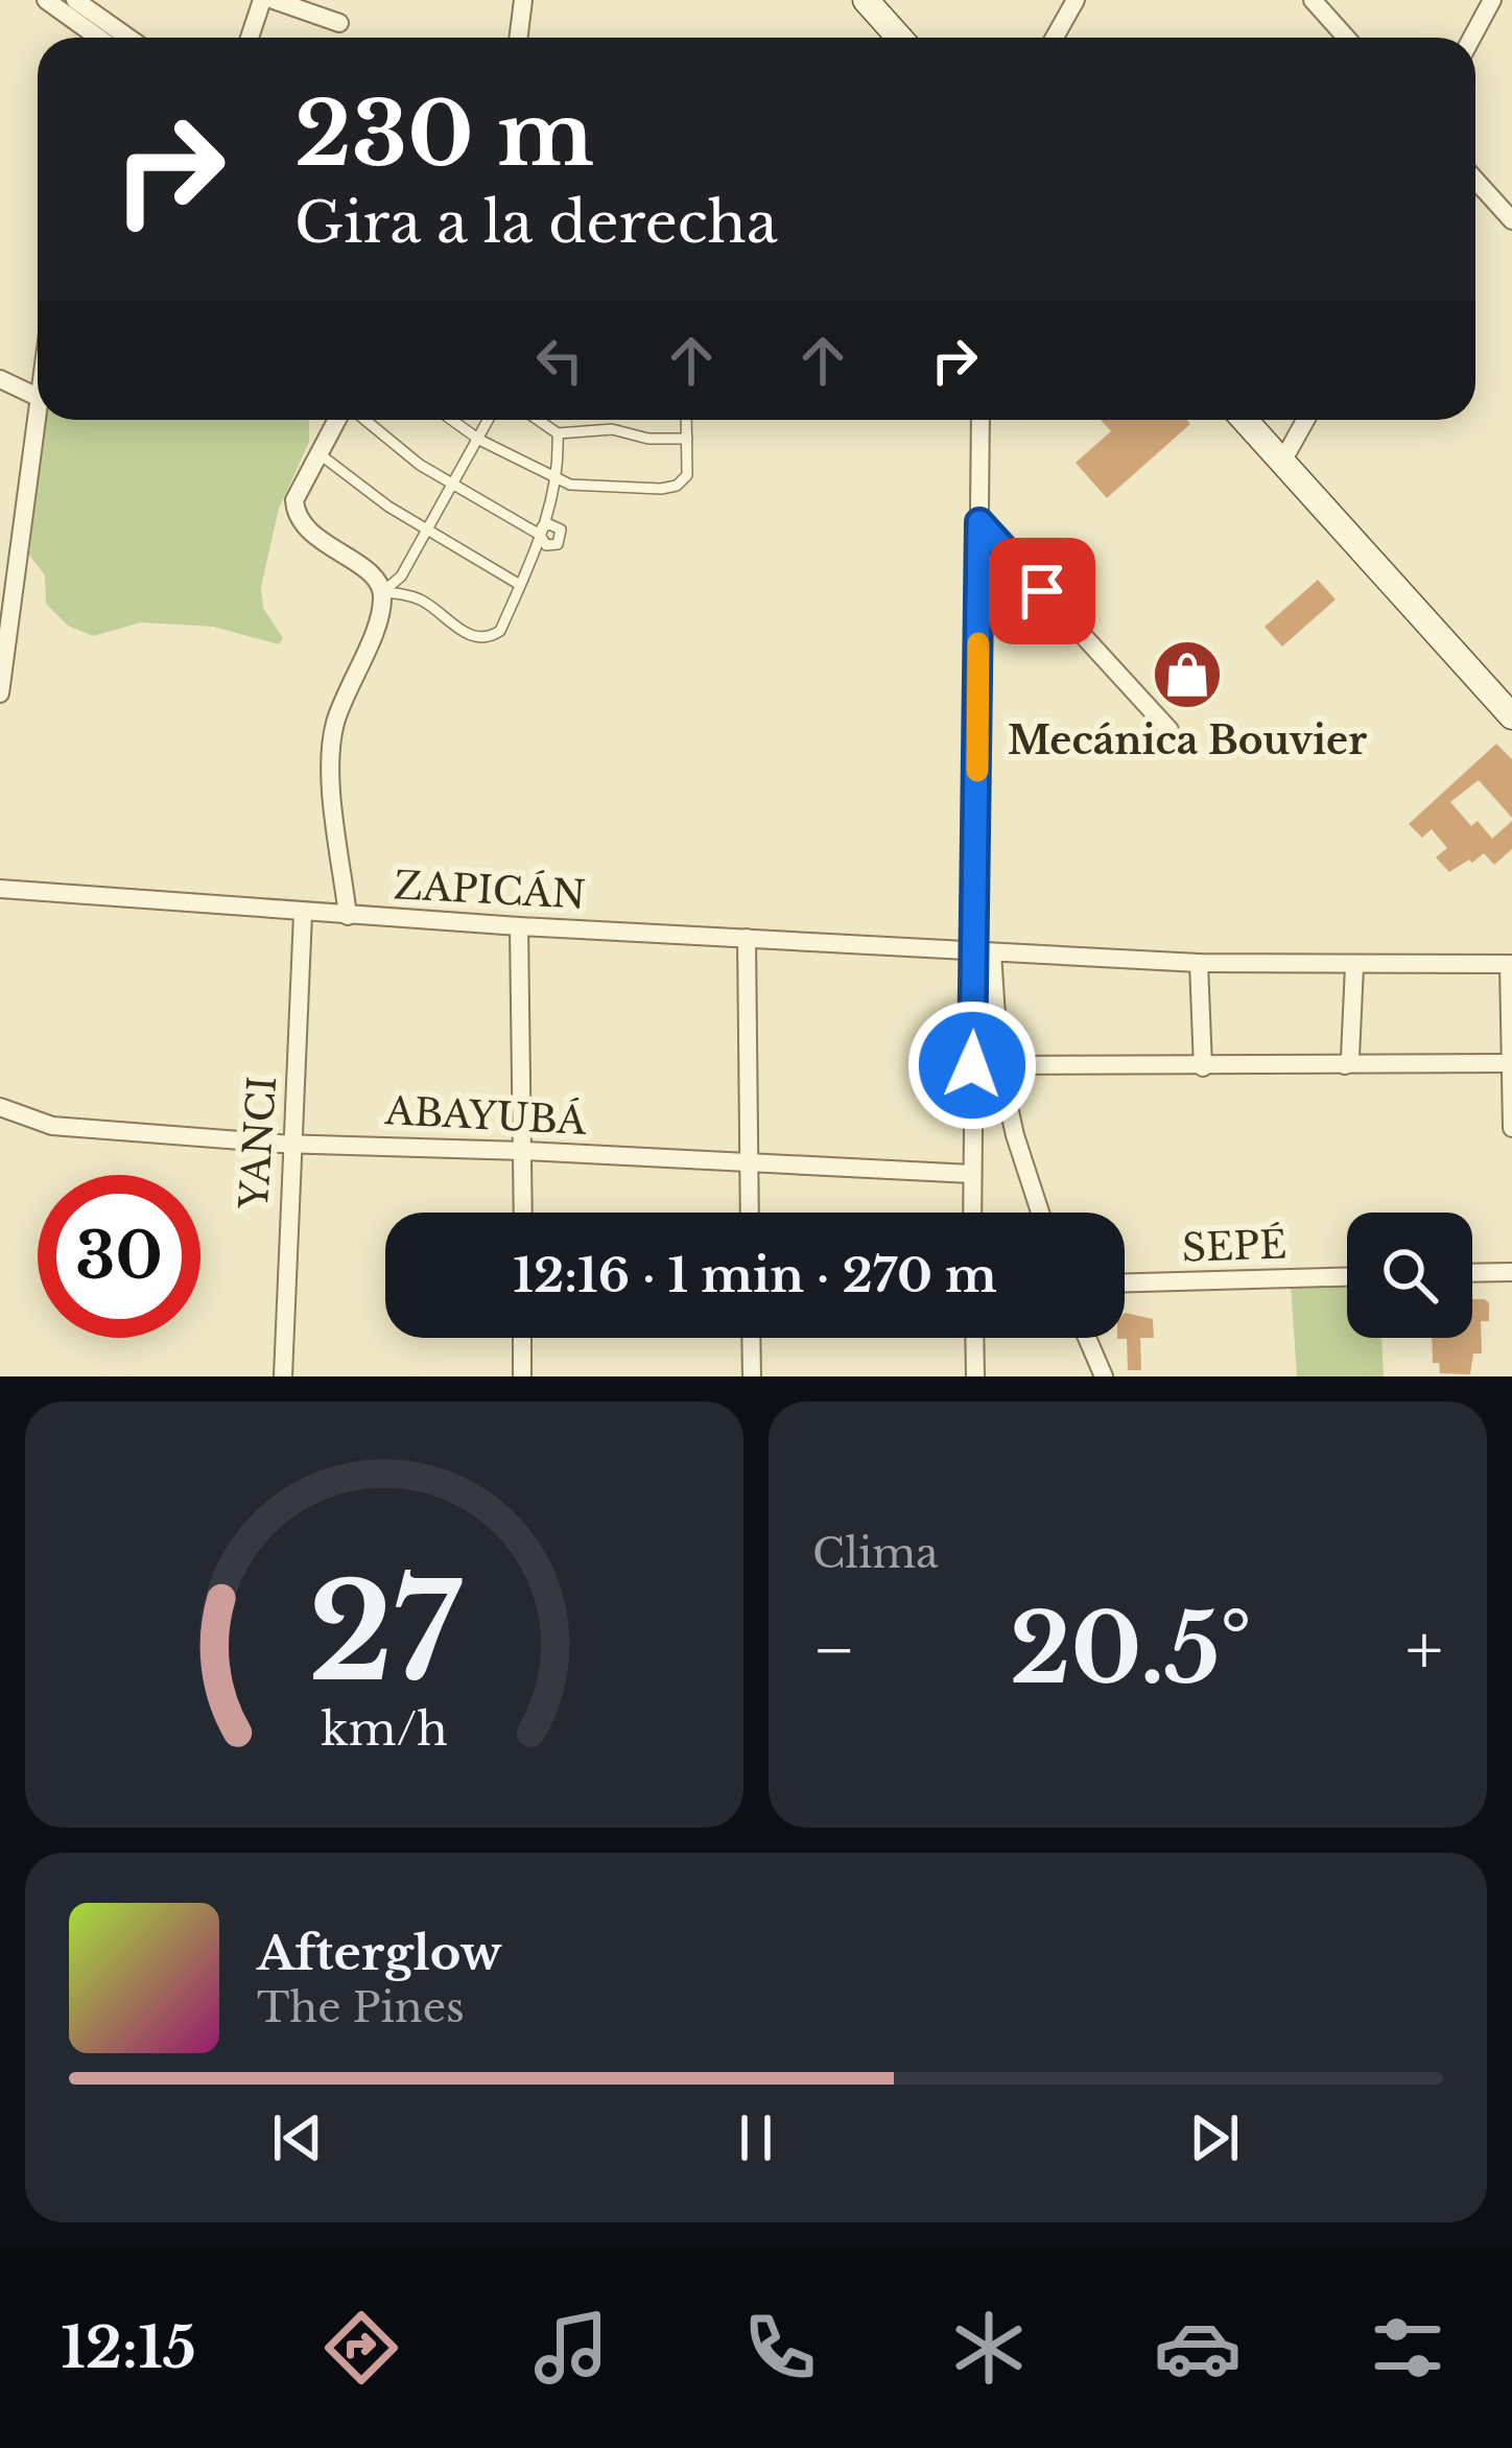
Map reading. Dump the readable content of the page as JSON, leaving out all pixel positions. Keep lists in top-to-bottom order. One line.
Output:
{"streets":{"street":["ZAPICÁN","ABAYUBÁ","YANCI","SEPÉ"]},"crossings":[["ZAPICÁN","YANCI"],["ABAYUBÁ","YANCI"]],"places":{"shop":["Mecánica Bouvier"]},"page":{"turn":["230 m","Gira a la derecha"],"limit":"30","trip":"12:16 · 1 min · 270 m","tile":"Clima","heat":["−","20.5°","+"],"song":["Afterglow","The Pines"],"tabs":"12:15","gauge":["27","km/h"]}}
